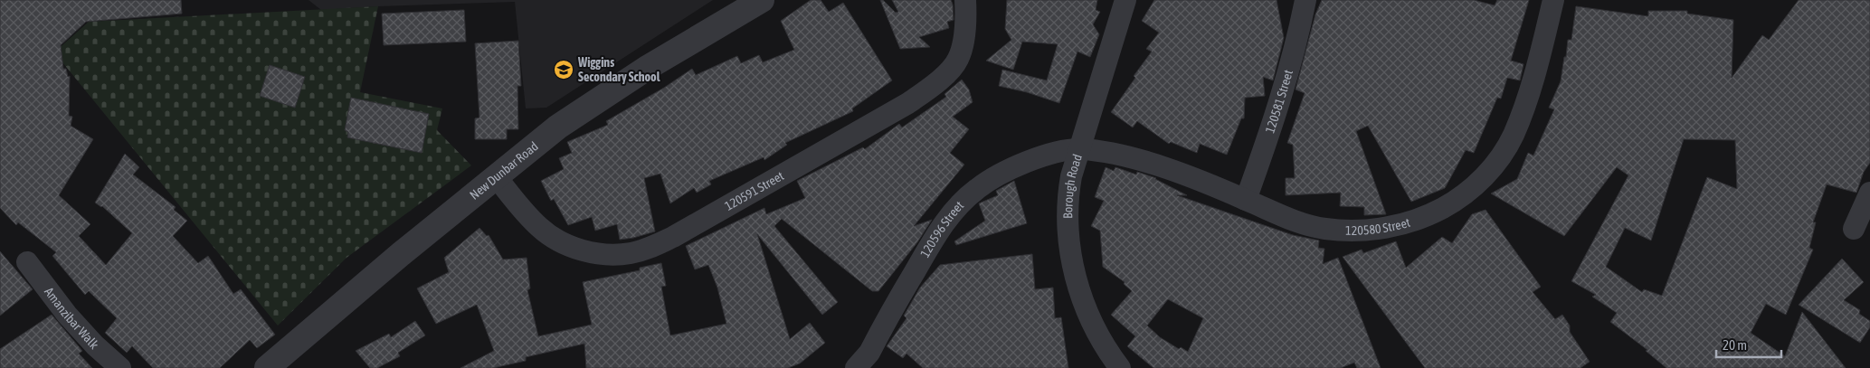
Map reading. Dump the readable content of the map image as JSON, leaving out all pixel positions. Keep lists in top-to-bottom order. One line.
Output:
{"streets":{"street":["120581 Street","New Dunbar Road","Borough Road","120591 Street","120580 Street","120596 Street","Amanzibar Walk"]},"crossings":[["120581 Street","120580 Street"],["New Dunbar Road","120591 Street"],["Borough Road","120580 Street"],["Borough Road","120596 Street"],["120580 Street","120596 Street"]],"places":{"school or university":["Wiggins Secondary School"]},"scale_bar":"20 m"}
